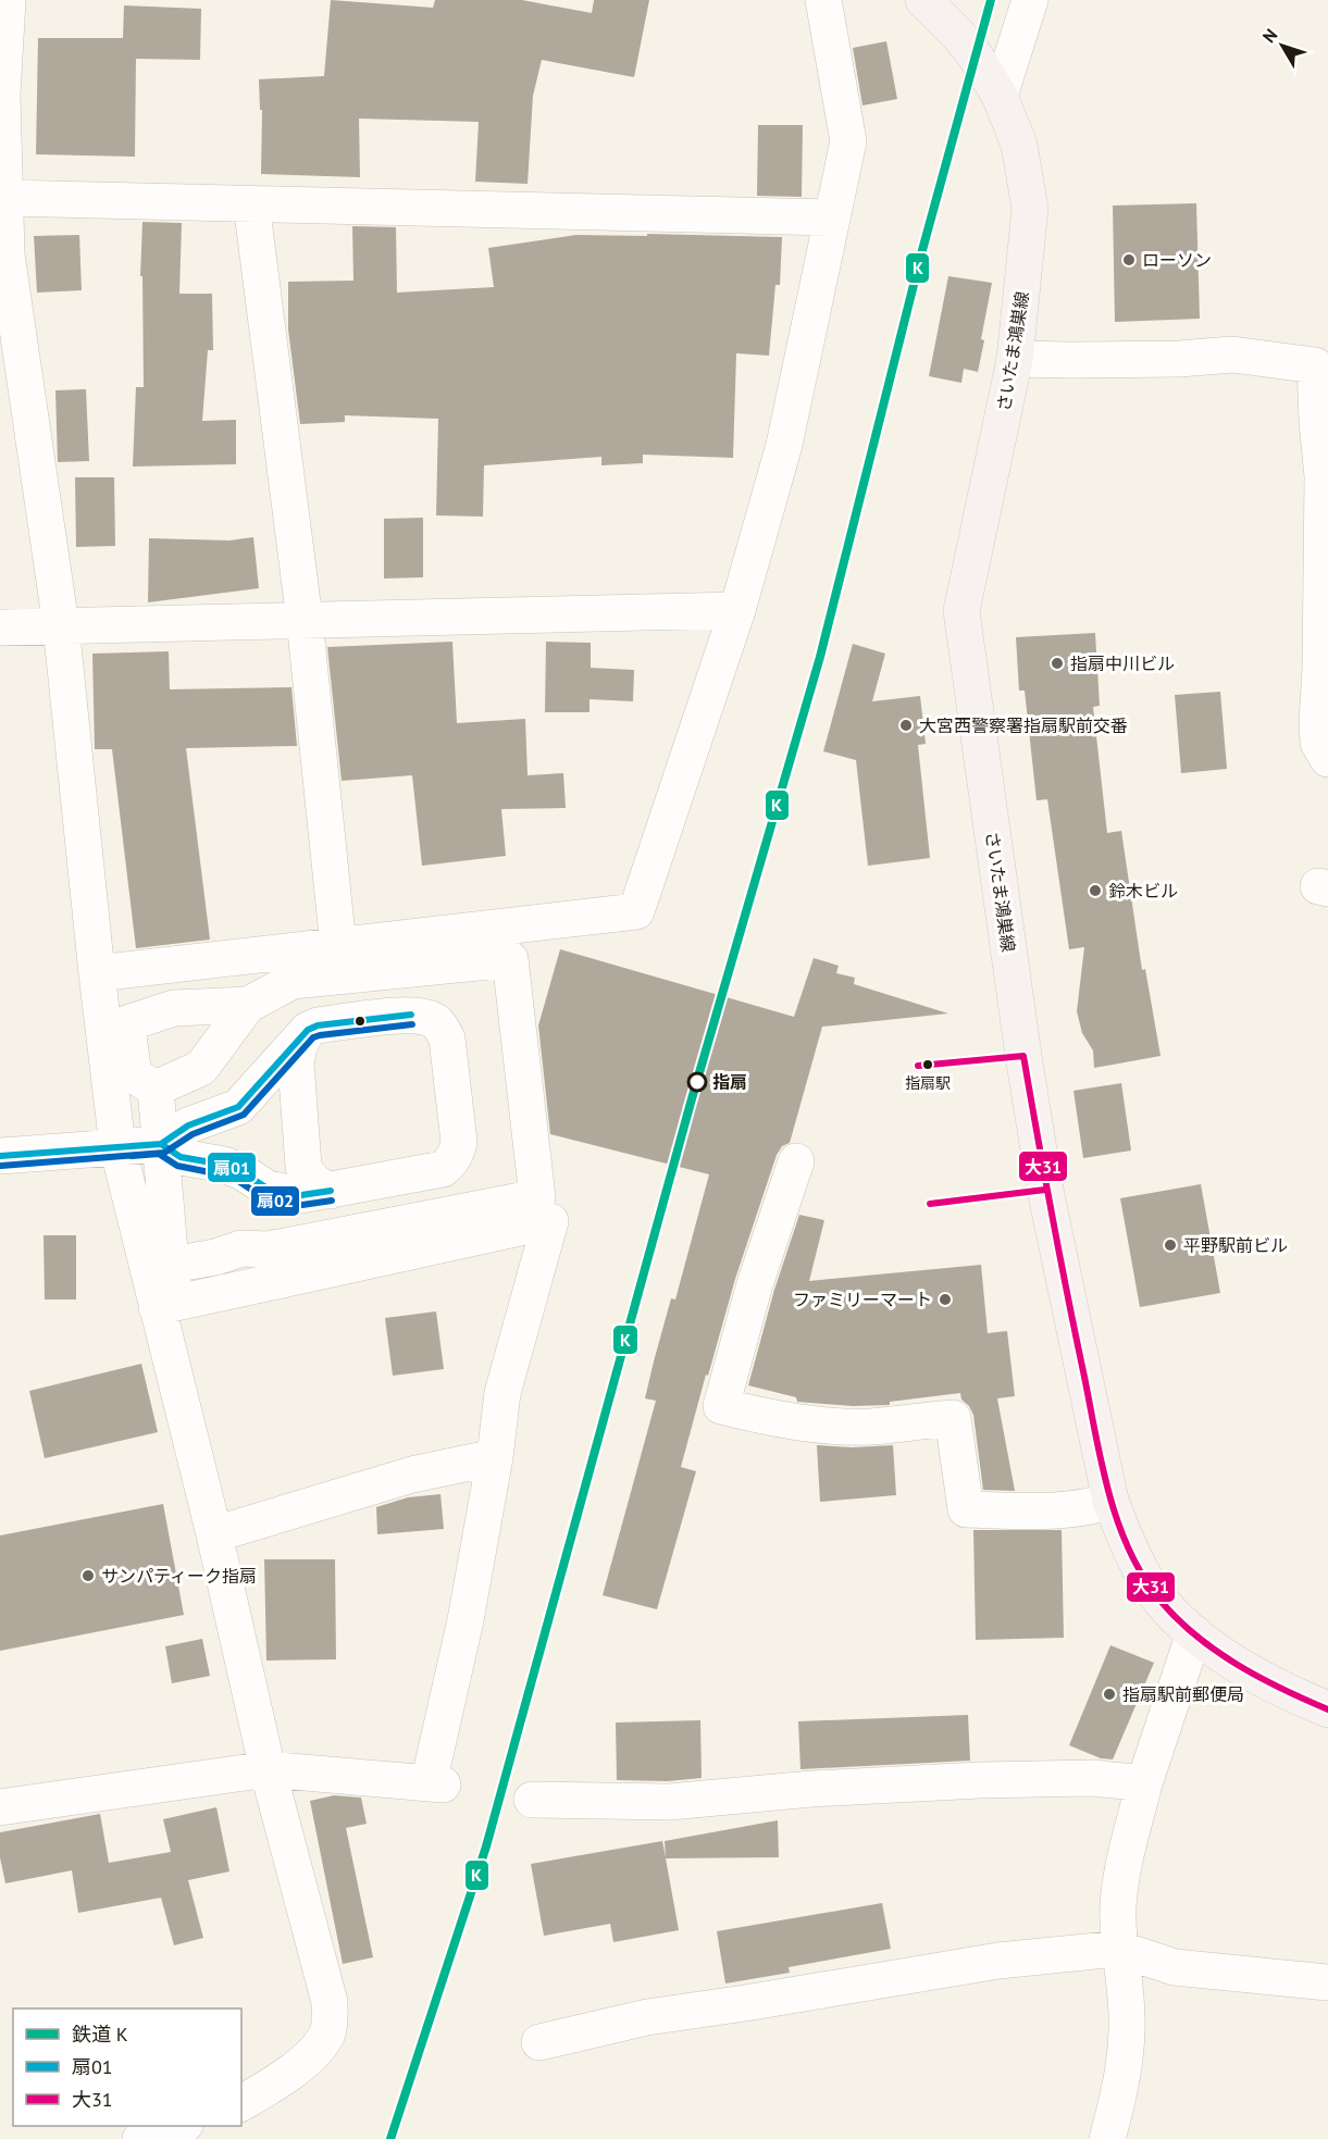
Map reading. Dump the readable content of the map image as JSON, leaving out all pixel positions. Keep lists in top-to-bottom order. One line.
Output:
{"streets":{"main road":["さいたま鴻巣線"]},"places":["ローソン","指扇中川ビル","大宮西警察署指扇駅前交番","鈴木ビル","指扇駅","指扇","平野駅前ビル","ファミリーマート","サンパティーク指扇","指扇駅前郵便局"],"lines":["rail line K","transit line 扇01","transit line 扇02","transit line 大31"],"legend":["鉄道 K","扇01","大31"],"north":"top left"}
